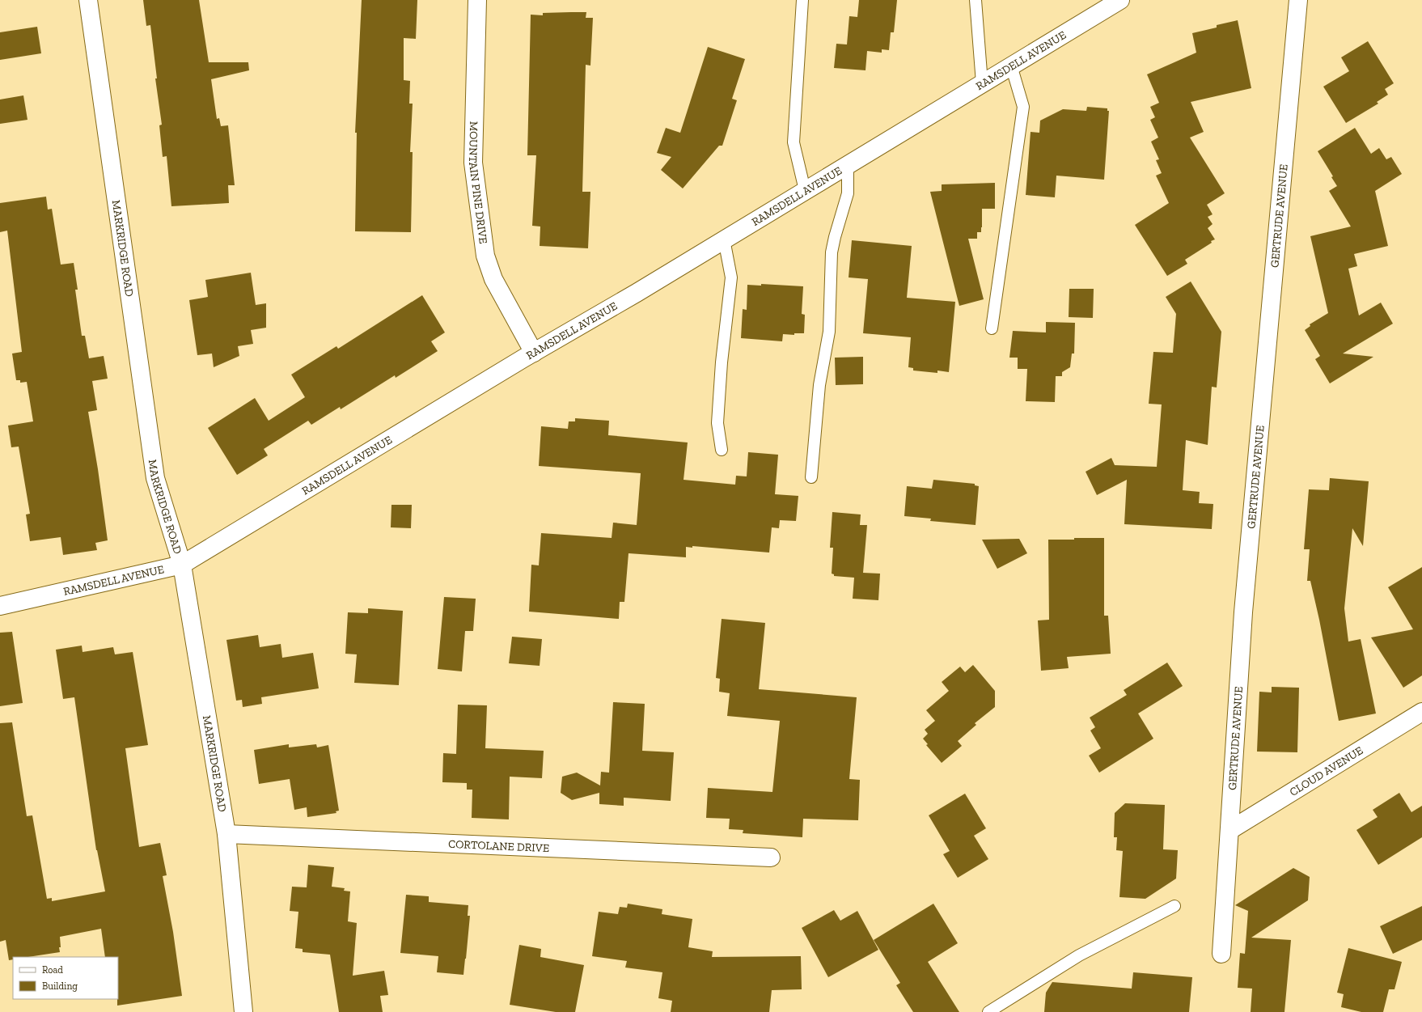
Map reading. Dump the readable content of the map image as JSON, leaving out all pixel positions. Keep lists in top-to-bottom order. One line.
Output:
{"streets":{"street":["RAMSDELL AVENUE","MOUNTAIN PINE DRIVE","GERTRUDE AVENUE","MARKRIDGE ROAD","CLOUD AVENUE","CORTOLANE DRIVE"]},"crossings":[["RAMSDELL AVENUE","MOUNTAIN PINE DRIVE"],["RAMSDELL AVENUE","MARKRIDGE ROAD"],["GERTRUDE AVENUE","CLOUD AVENUE"],["MARKRIDGE ROAD","CORTOLANE DRIVE"]],"legend":["Road","Building"]}
